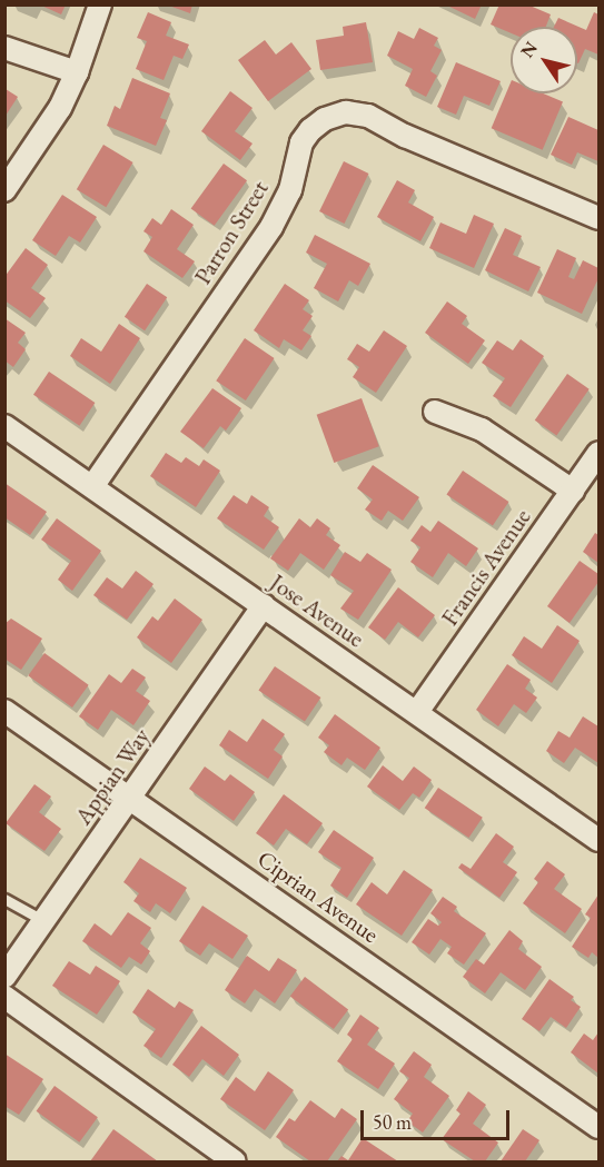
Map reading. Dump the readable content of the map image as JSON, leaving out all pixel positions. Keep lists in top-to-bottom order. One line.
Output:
{"streets":{"street":["Parron Street","Francis Avenue","Jose Avenue","Appian Way","Ciprian Avenue"]},"crossings":[["Parron Street","Jose Avenue"],["Francis Avenue","Jose Avenue"],["Jose Avenue","Appian Way"],["Appian Way","Ciprian Avenue"]],"scale_bar":"50 m","north":"top left"}
